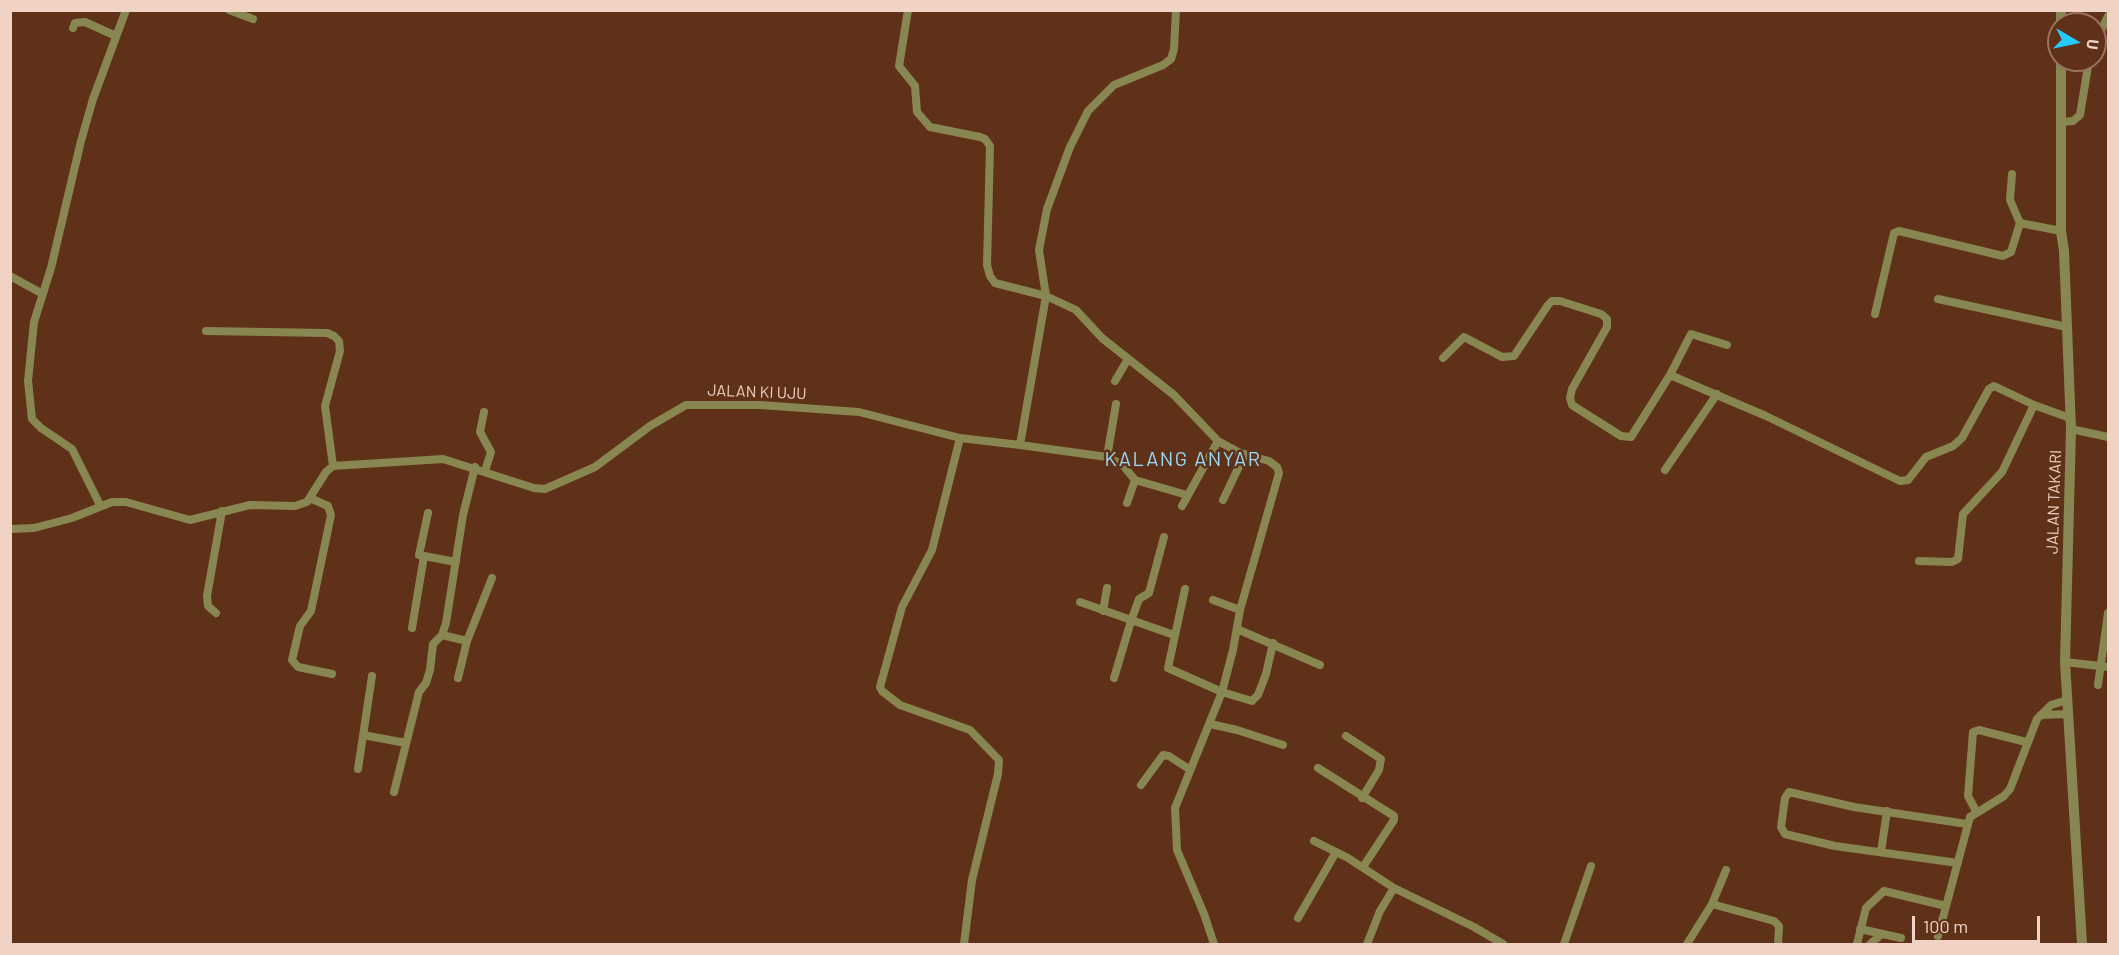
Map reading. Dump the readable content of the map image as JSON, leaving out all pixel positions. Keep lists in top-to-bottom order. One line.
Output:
{"streets":{"street":["JALAN KI UJU","JALAN TAKARI"]},"districts":["KALANG ANYAR"],"scale_bar":"100 m","north":"right"}
